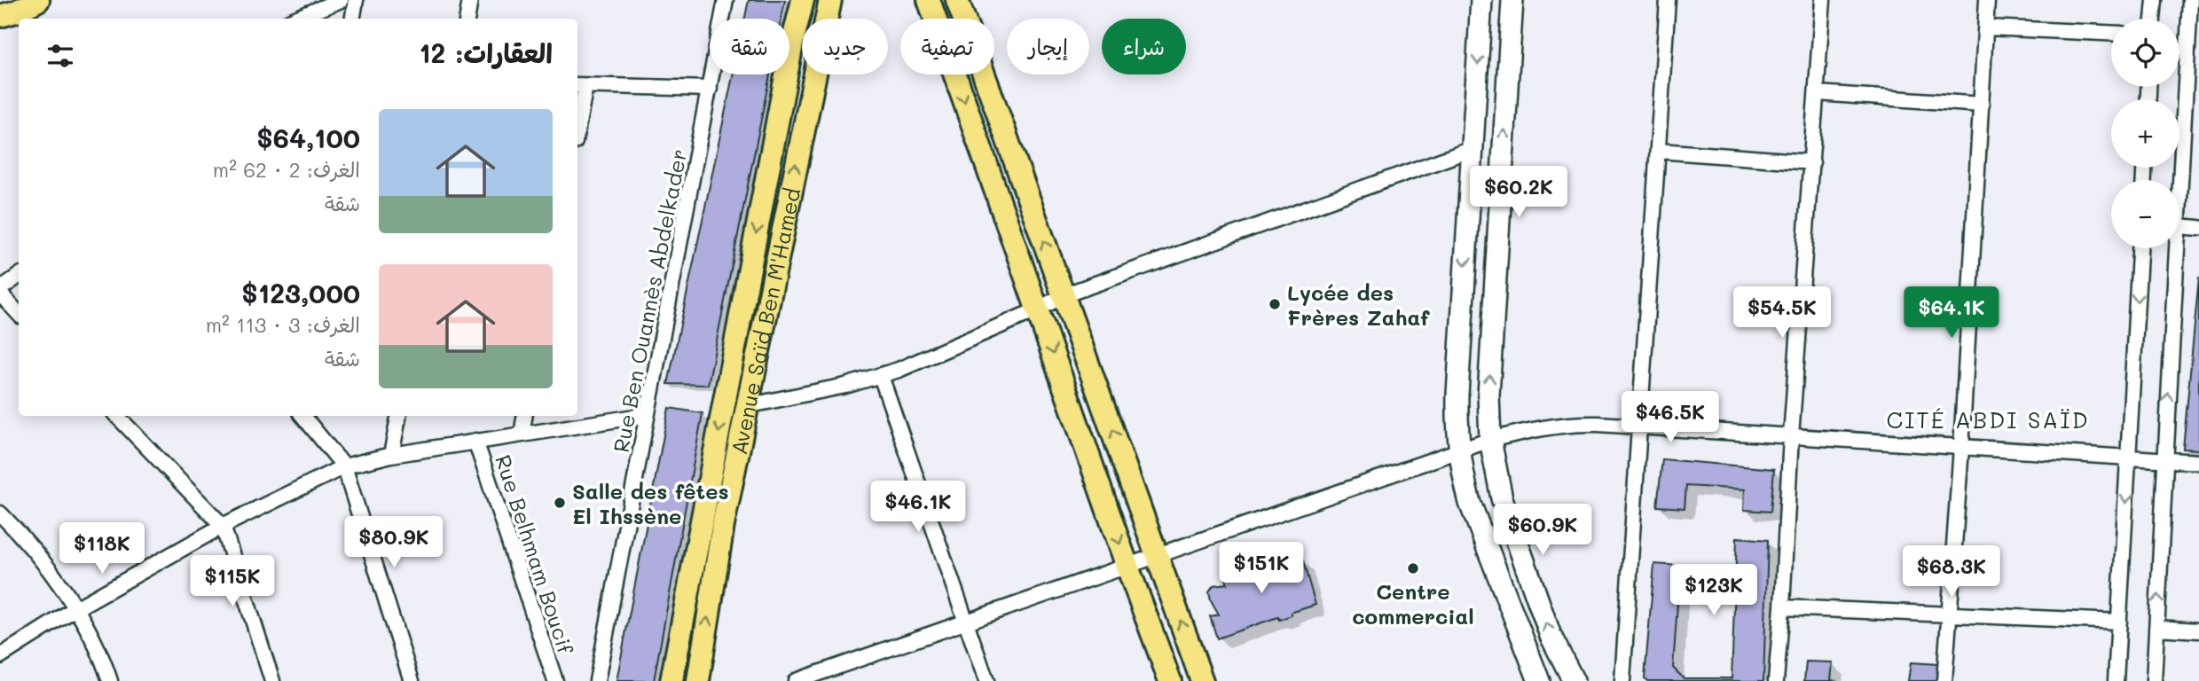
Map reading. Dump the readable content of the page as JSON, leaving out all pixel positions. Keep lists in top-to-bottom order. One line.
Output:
{"streets":{"main road":["Avenue Saïd Ben M'Hamed"],"street":["Rue Ben Ouannès Abdelkader","Rue Belhmam Boucif"]},"districts":["CITÉ ABDI SAÏD"],"places":["Lycée des Frères Zahaf","Salle des fêtes El Ihssène","Centre commercial"],"page":{"map_buttons":["+","−"],"chip":["شراء","إيجار","تصفية","جديد","شقة"],"heading":"العقارات: 12","list":[{"name":"$64,100","note":"الغرف: 2 · 62 m² · شقة"},{"name":"$123,000","note":"الغرف: 3 · 113 m² · شقة"}],"price":["$60.2K","$54.5K","$64.1K","$46.5K","$46.1K","$60.9K","$80.9K","$118K","$151K","$68.3K","$115K","$123K"]}}
